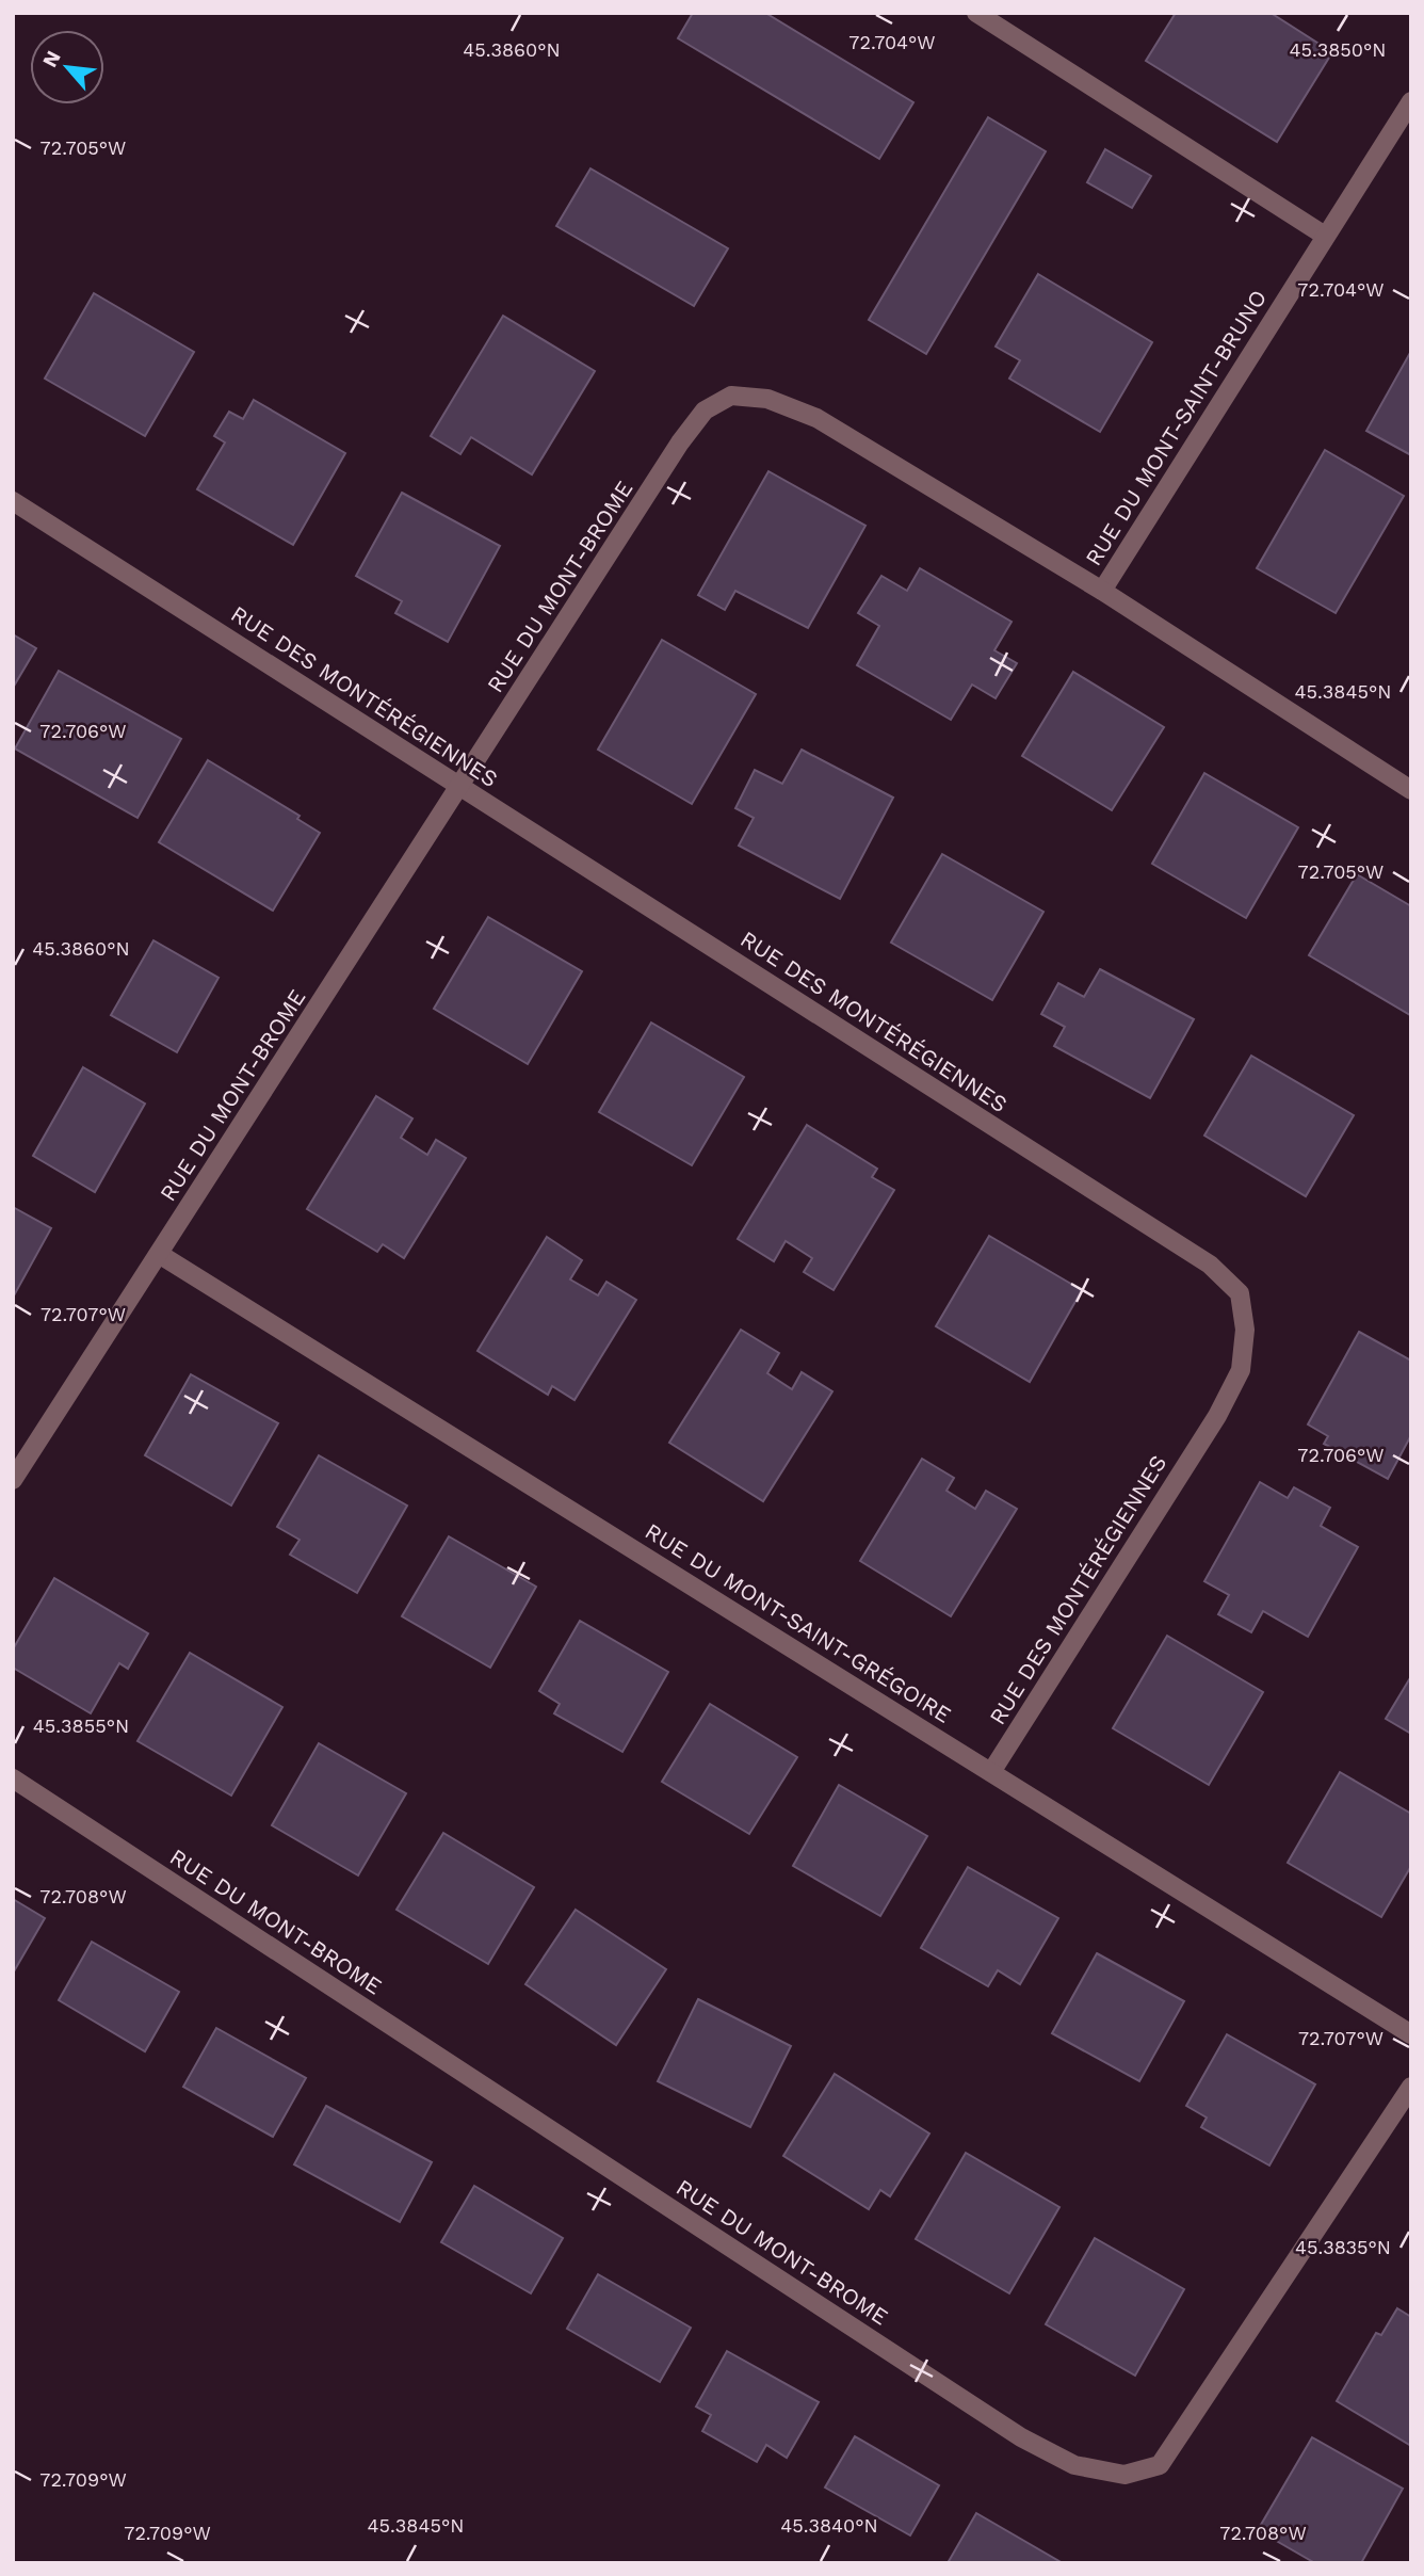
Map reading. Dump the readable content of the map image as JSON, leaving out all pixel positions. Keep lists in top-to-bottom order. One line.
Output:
{"streets":{"street":["RUE DU MONT-SAINT-BRUNO","RUE DU MONT-BROME","RUE DES MONTÉRÉGIENNES","RUE DU MONT-SAINT-GRÉGOIRE"]},"crossings":[["RUE DU MONT-SAINT-BRUNO","RUE DU MONT-BROME"],["RUE DU MONT-BROME","RUE DES MONTÉRÉGIENNES"],["RUE DU MONT-BROME","RUE DU MONT-SAINT-GRÉGOIRE"],["RUE DES MONTÉRÉGIENNES","RUE DU MONT-SAINT-GRÉGOIRE"]],"north":"top left","coordinates":["72.704°W","45.3860°N","45.3850°N","72.705°W","45.3845°N","72.706°W","72.707°W","45.3855°N","72.708°W","45.3835°N","72.709°W","45.3840°N"]}
